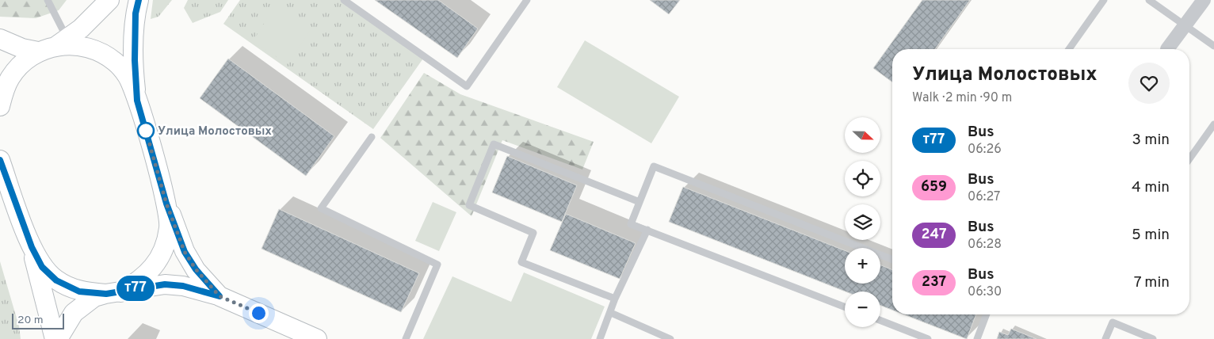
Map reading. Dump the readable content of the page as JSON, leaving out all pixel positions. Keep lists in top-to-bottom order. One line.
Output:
{"places":["Улица Молостовых"],"lines":["bus line т77"],"scale_bar":"20 m","north":"right","page":{"on_map":"т77","heading":["Улица Молостовых","Walk · 2 min · 90 m"],"list":[{"mark":"т77","name":"Bus","note":"06:26","value":"3 min"},{"mark":"659","name":"Bus","note":"06:27","value":"4 min"},{"mark":"247","name":"Bus","note":"06:28","value":"5 min"},{"mark":"237","name":"Bus","note":"06:30","value":"7 min"}],"map_buttons":["+","−"],"scale":"20 m"}}
